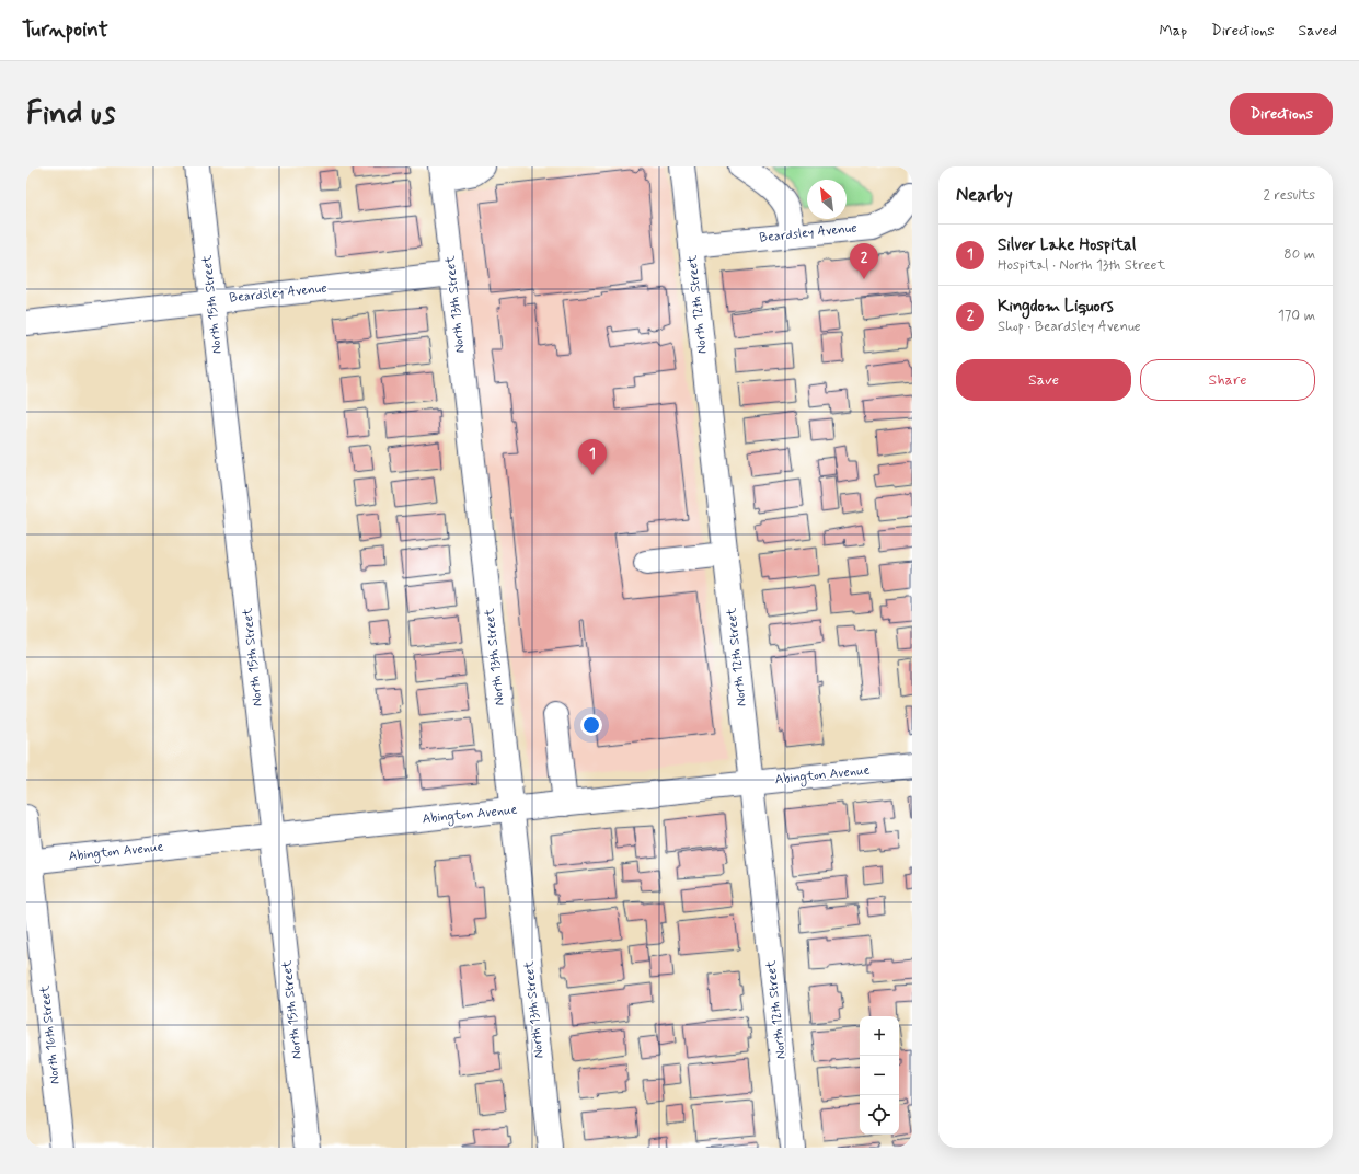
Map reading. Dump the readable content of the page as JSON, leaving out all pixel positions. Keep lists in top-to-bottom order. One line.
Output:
{"streets":{"street":["Beardsley Avenue","North 15th Street","North 13th Street","North 12th Street","Abington Avenue","North 16th Street"]},"crossings":[["Beardsley Avenue","North 15th Street"],["Beardsley Avenue","North 13th Street"],["Beardsley Avenue","North 12th Street"],["North 15th Street","Abington Avenue"],["North 13th Street","Abington Avenue"],["North 12th Street","Abington Avenue"],["Abington Avenue","North 16th Street"]],"north":"top left","page":{"header":"Turnpoint","nav":["Map","Directions","Saved"],"buttons":["Directions",["Save","Share"]],"title":"Find us","heading":["Nearby","2 results"],"list":[{"mark":"1","name":"Silver Lake Hospital","note":"Hospital · North 13th Street","value":"80 m"},{"mark":"2","name":"Kingdom Liquors","note":"Shop · Beardsley Avenue","value":"170 m"}],"pins":["2","1"],"map_buttons":["+","−"]}}
